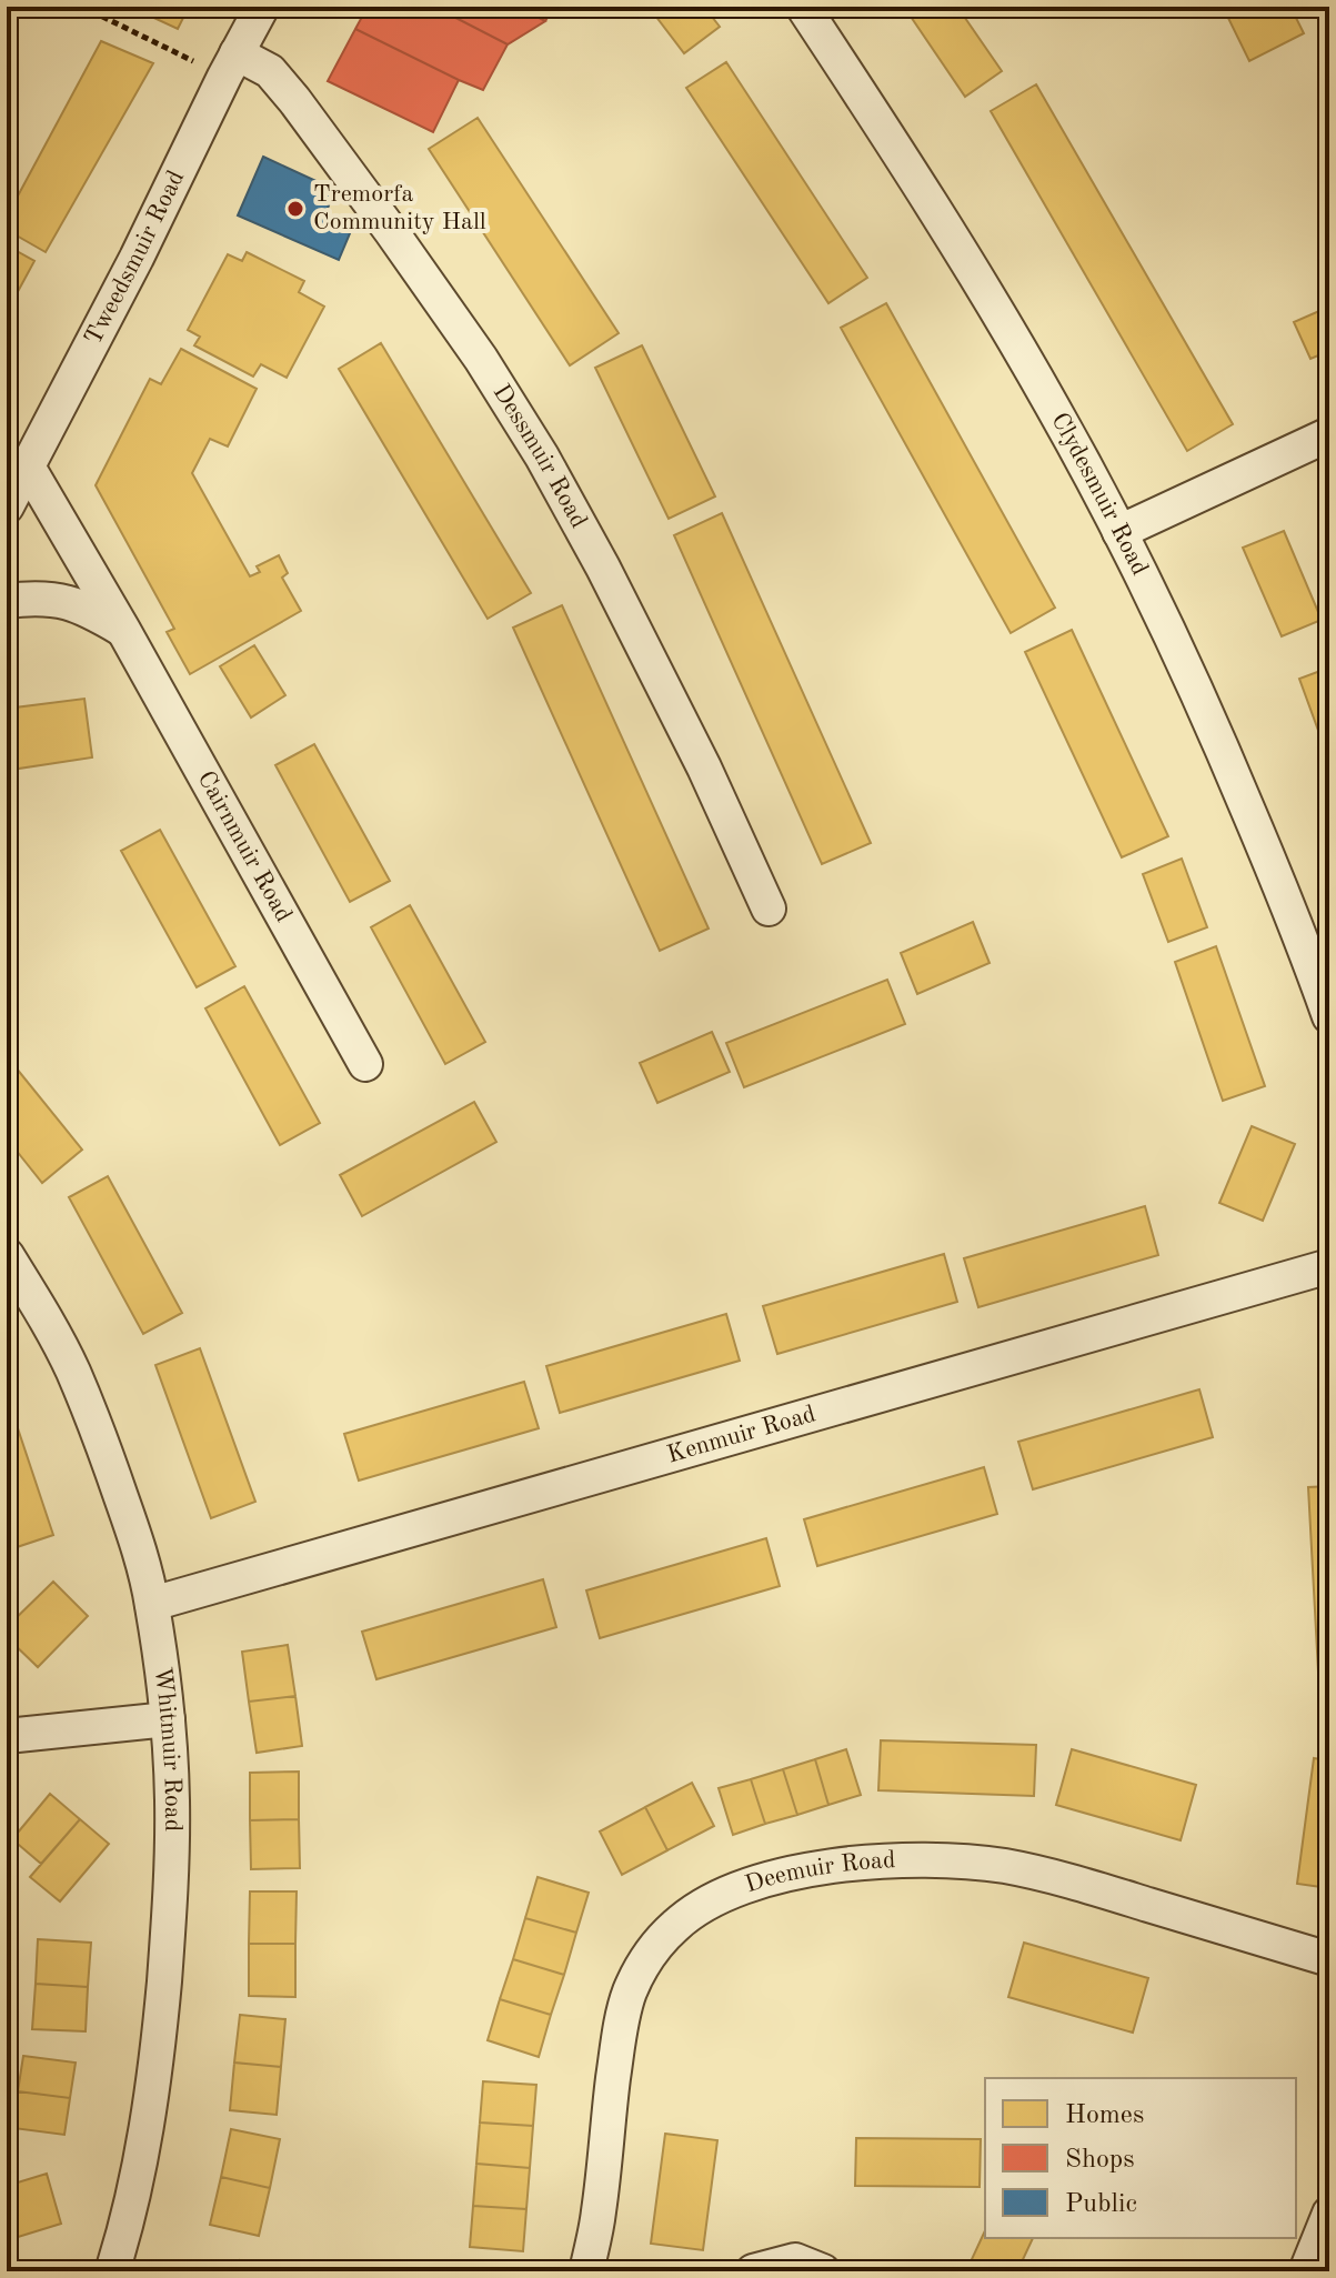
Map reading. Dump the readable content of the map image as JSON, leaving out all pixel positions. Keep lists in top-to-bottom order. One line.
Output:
{"streets":{"street":["Tweedsmuir Road","Dessmuir Road","Clydesmuir Road","Cairnmuir Road","Kenmuir Road","Whitmuir Road","Deemuir Road"]},"crossings":[["Tweedsmuir Road","Dessmuir Road"],["Tweedsmuir Road","Cairnmuir Road"],["Kenmuir Road","Whitmuir Road"]],"places":["Tremorfa Community Hall"],"legend":["Homes","Shops","Public"]}
